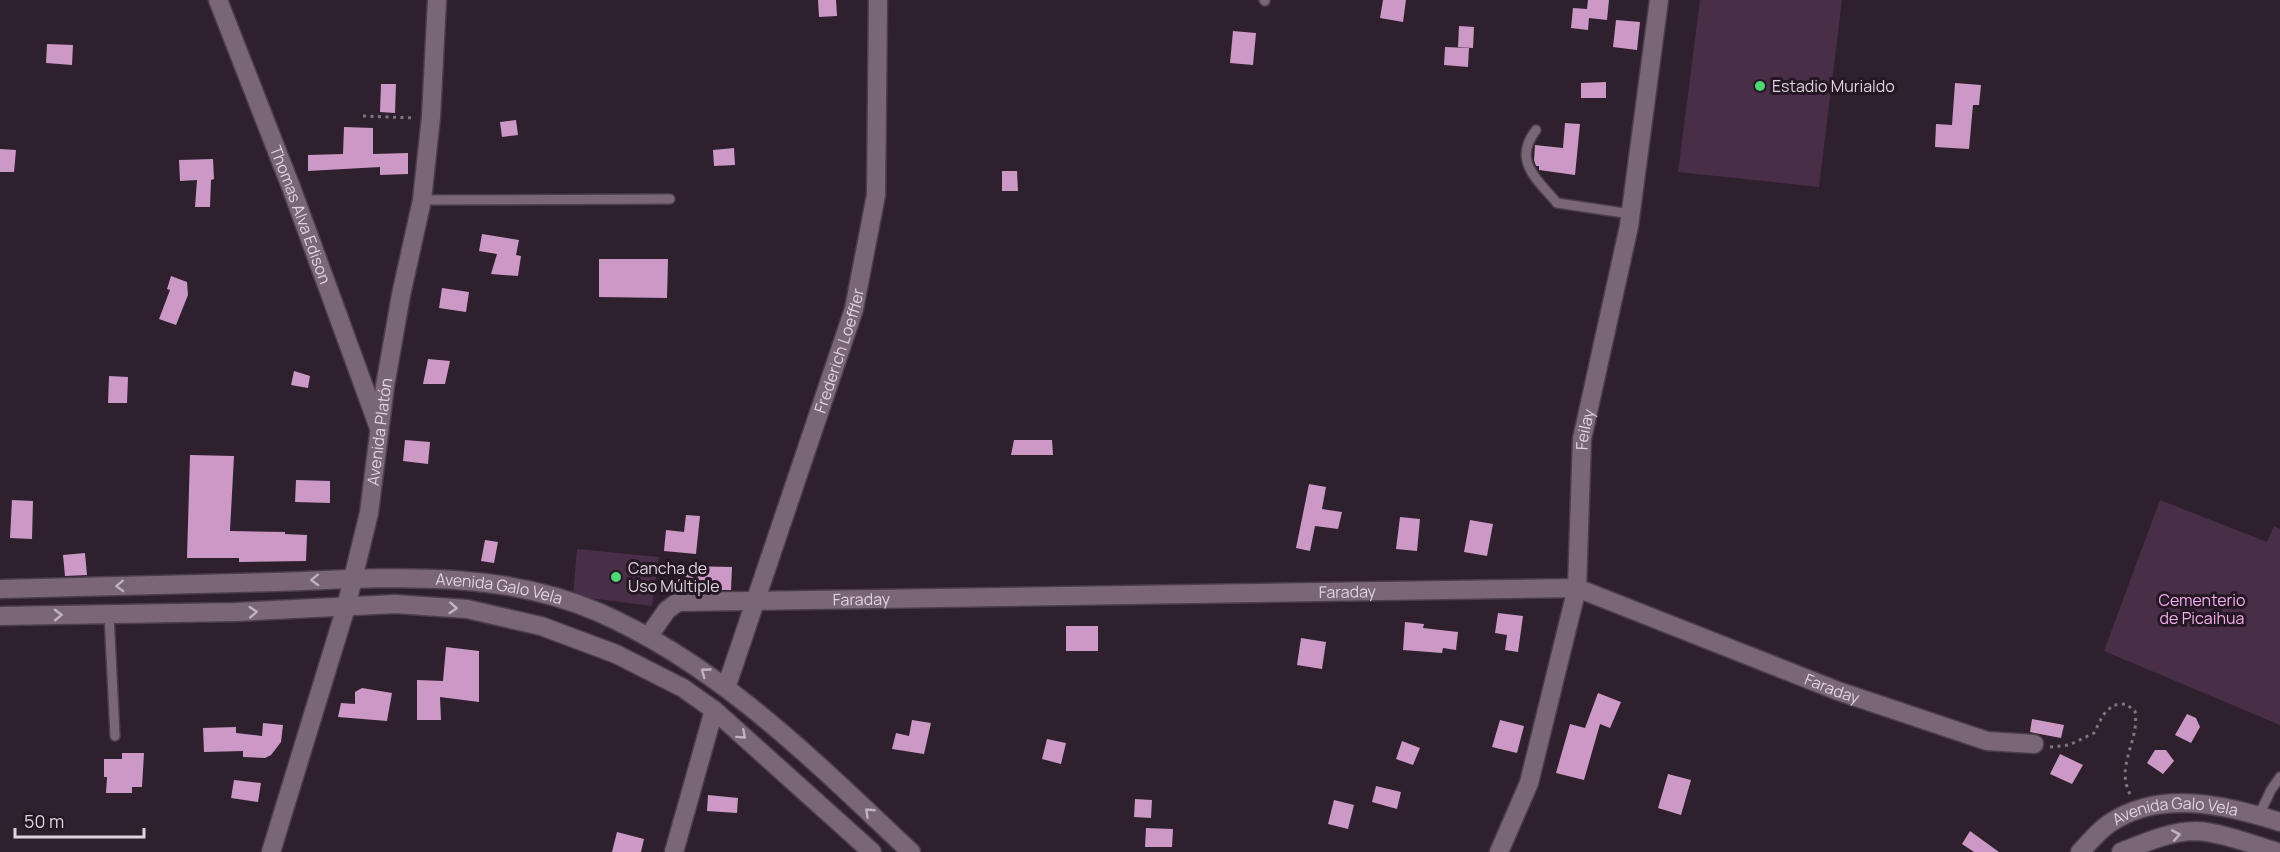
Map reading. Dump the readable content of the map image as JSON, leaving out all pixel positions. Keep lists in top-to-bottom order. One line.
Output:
{"streets":{"street":["Thomas Alva Edison","Frederich Loeffler","Feilay","Avenida Platón","Avenida Galo Vela","Faraday"]},"crossings":[["Thomas Alva Edison","Avenida Platón"],["Frederich Loeffler","Avenida Galo Vela"],["Frederich Loeffler","Faraday"],["Feilay","Faraday"],["Avenida Platón","Avenida Galo Vela"],["Avenida Galo Vela","Faraday"]],"parks":["Cementerio de Picaihua"],"places":["Estadio Murialdo","Cancha de Uso Múltiple"],"scale_bar":"50 m"}
